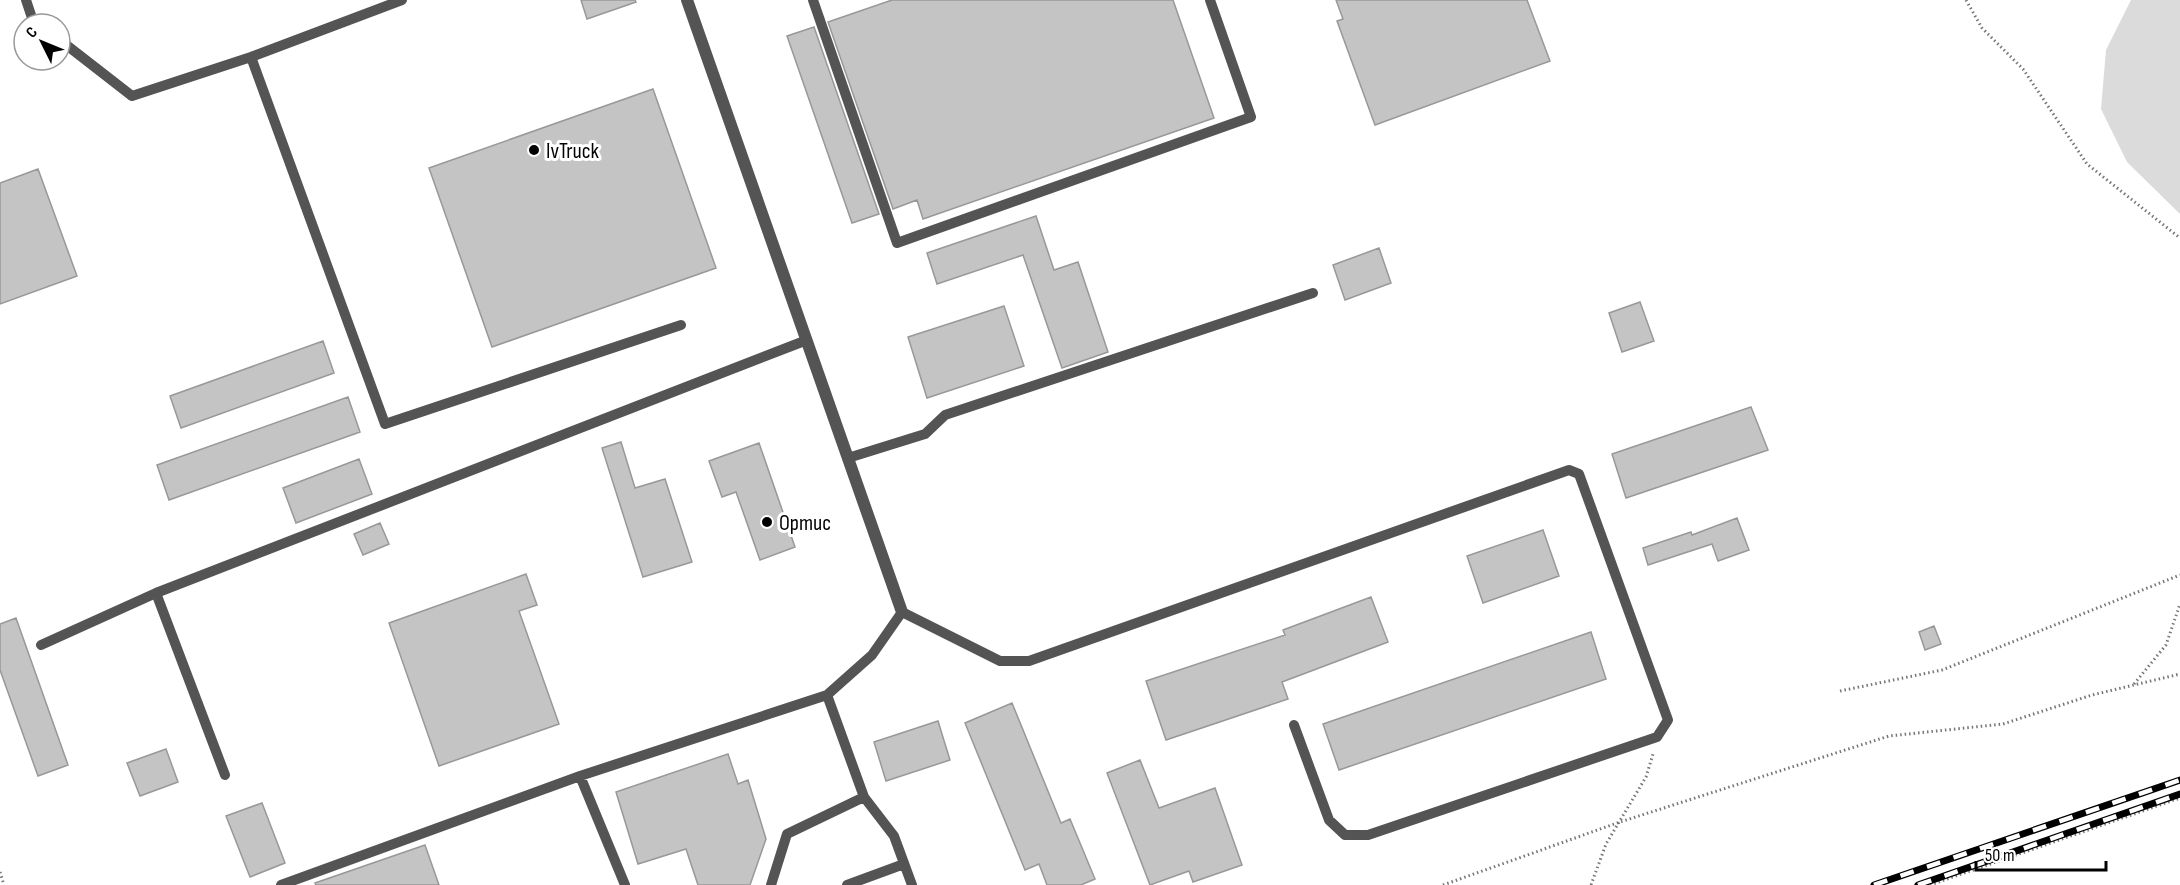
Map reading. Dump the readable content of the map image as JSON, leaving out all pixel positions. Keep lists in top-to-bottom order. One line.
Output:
{"places":["IvTruck","Ортис"],"scale_bar":"50 m","north":"top left"}
